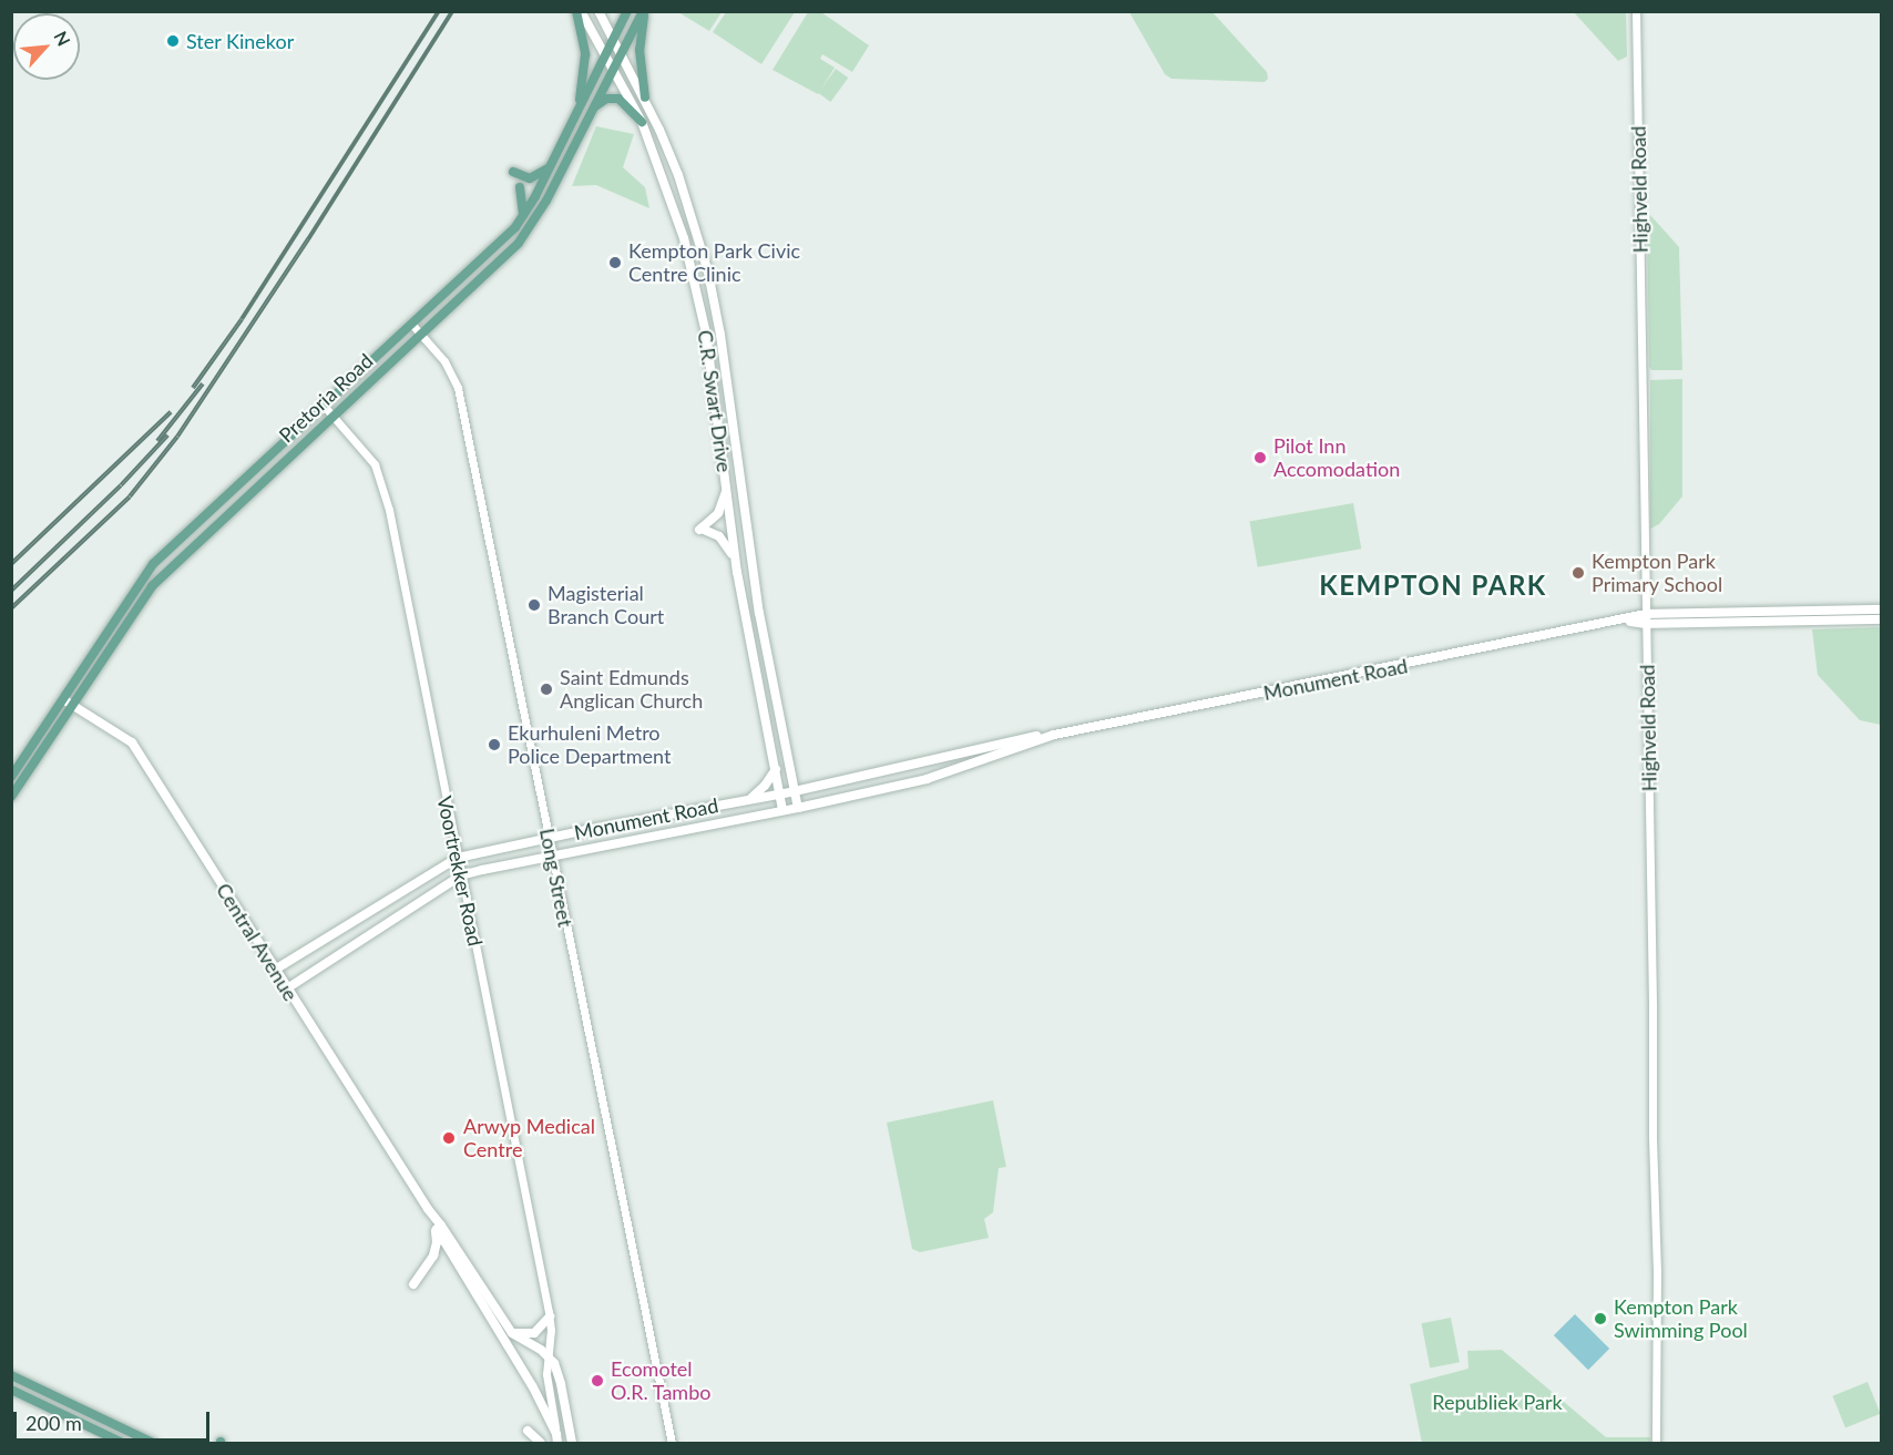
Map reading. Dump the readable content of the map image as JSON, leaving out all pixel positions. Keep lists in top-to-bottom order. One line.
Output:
{"streets":{"main road":["Pretoria Road","C.R. Swart Drive","Monument Road","Voortrekker Road","Central Avenue"],"street":["Highveld Road","Long Street"]},"crossings":[["Highveld Road","Monument Road"],["Pretoria Road","C.R. Swart Drive"],["Pretoria Road","Voortrekker Road"],["Pretoria Road","Long Street"],["Pretoria Road","Central Avenue"],["C.R. Swart Drive","Monument Road"],["Monument Road","Voortrekker Road"],["Monument Road","Long Street"],["Monument Road","Central Avenue"]],"districts":["KEMPTON PARK"],"parks":["Republiek Park"],"places":["Ster Kinekor","Kempton Park Civic Centre Clinic","Pilot Inn Accomodation","Kempton Park Primary School","Magisterial Branch Court","Saint Edmunds Anglican Church","Ekurhuleni Metro Police Department","Arwyp Medical Centre","Kempton Park Swimming Pool","Ecomotel O.R. Tambo"],"scale_bar":"200 m","north":"top right"}
